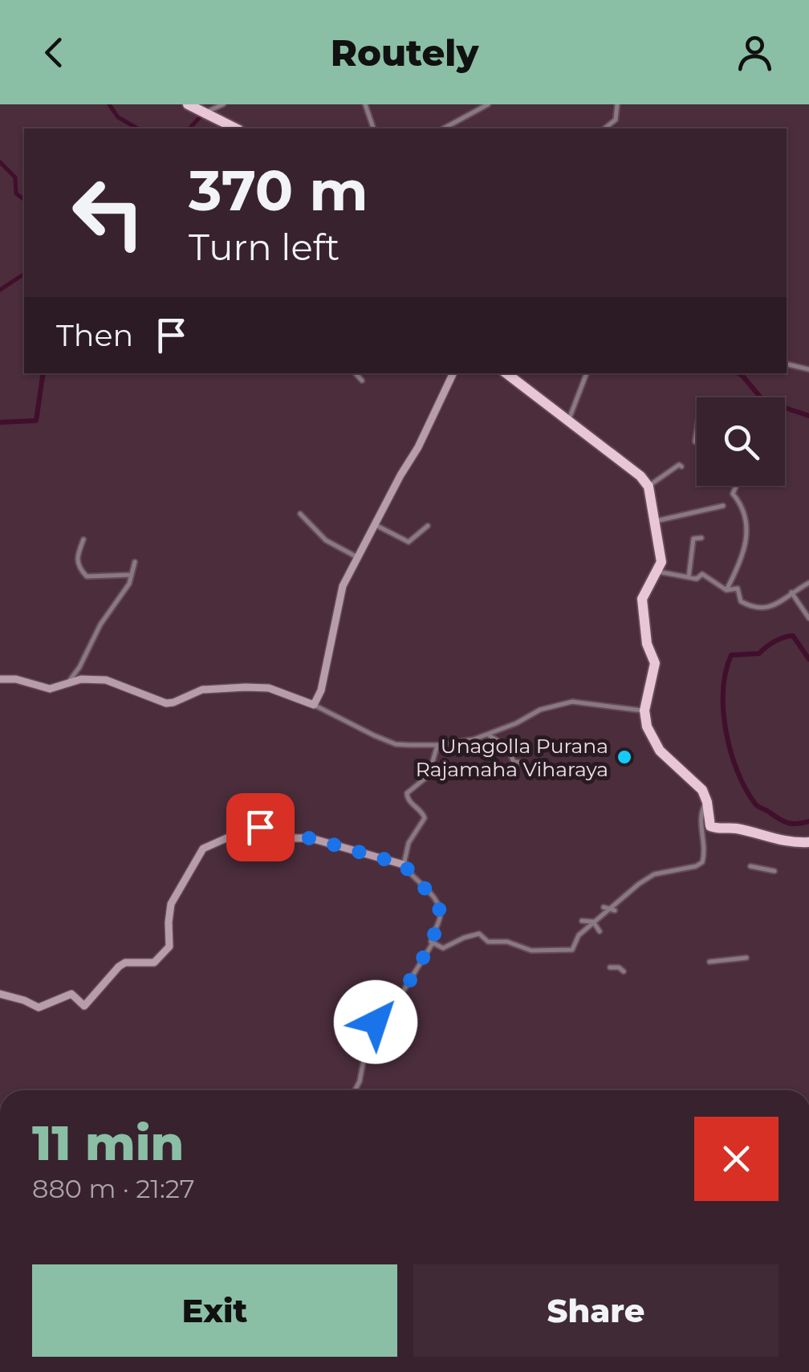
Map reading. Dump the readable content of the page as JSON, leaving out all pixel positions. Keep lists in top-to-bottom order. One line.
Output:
{"places":["Unagolla Purana Rajamaha Viharaya"],"page":{"header":"Routely","turn":["370 m","Turn left"],"then":"Then","heading":["11 min","880 m · 21:27"],"buttons":["Exit","Share"]}}
